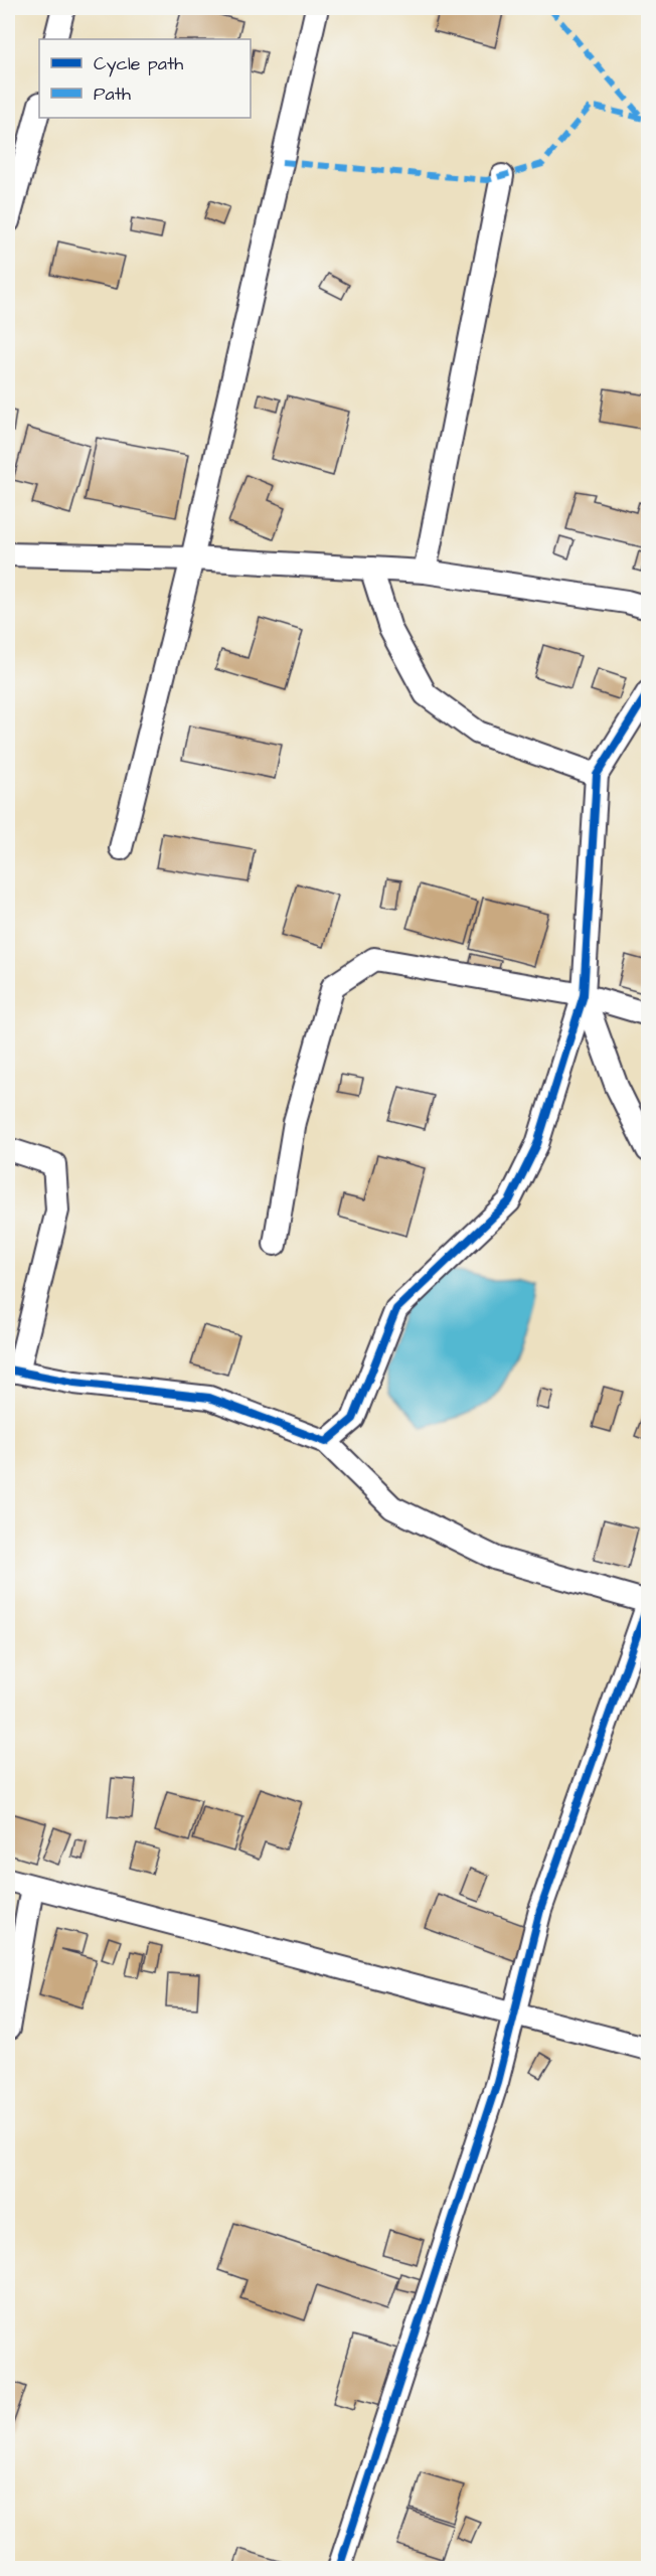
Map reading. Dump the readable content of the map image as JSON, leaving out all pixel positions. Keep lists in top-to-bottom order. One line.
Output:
{"legend":["Cycle path","Path"]}
